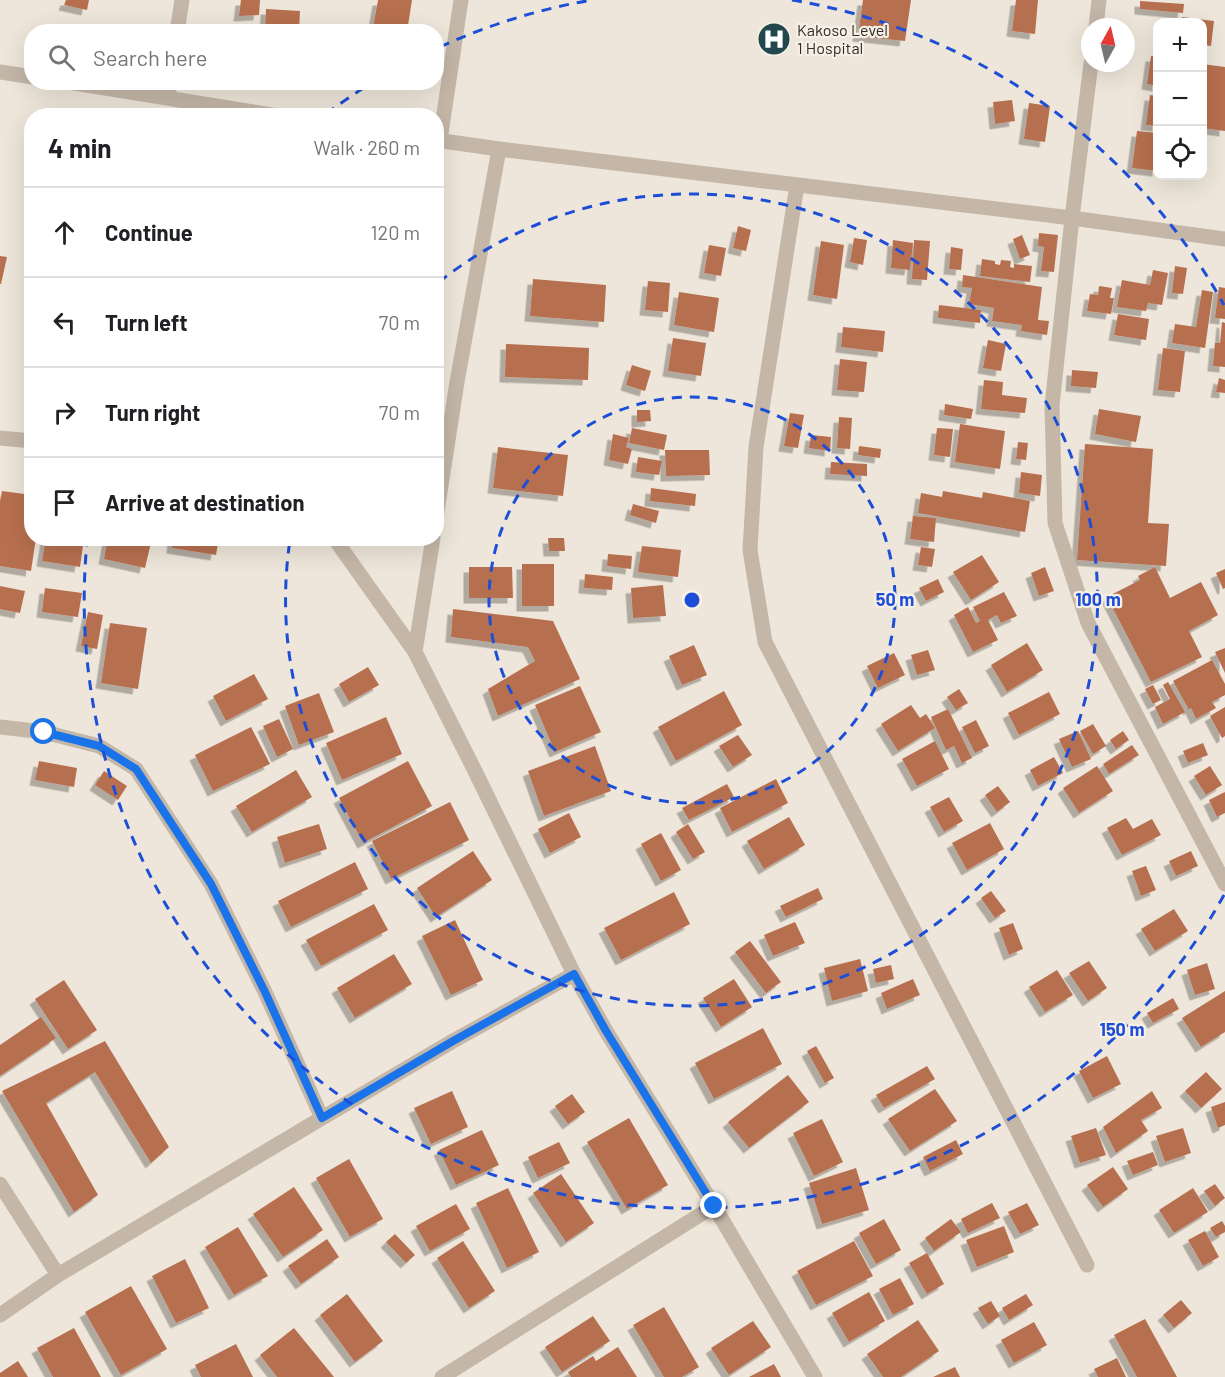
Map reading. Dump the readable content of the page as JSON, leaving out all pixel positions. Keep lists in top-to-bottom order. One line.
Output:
{"places":{"hospital":["Kakoso Level 1 Hospital"]},"north":"top","page":{"map_buttons":["+","−"],"search":"Search here","heading":["4 min","Walk · 260 m"],"list":[["Continue","120 m"],["Turn left","70 m"],["Turn right","70 m"],"Arrive at destination"]},"rings":["50 m","100 m","150 m"]}
